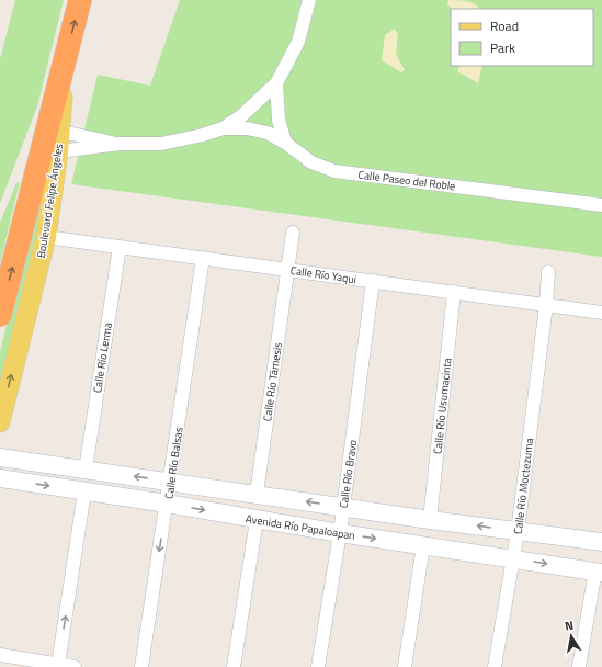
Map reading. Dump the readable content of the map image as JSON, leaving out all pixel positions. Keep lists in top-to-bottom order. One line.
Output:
{"streets":{"highway":["Boulevard Felipe Ángeles"],"street":["Calle Paseo del Roble","Calle Río Yaqui","Calle Río Lerma","Calle Río Támesis","Calle Río Usumacinta","Calle Río Balsas","Calle Río Bravo","Calle Río Moctezuma","Avenida Río Papaloapan"]},"crossings":[["Boulevard Felipe Ángeles","Calle Río Yaqui"],["Calle Río Yaqui","Calle Río Lerma"],["Calle Río Yaqui","Calle Río Támesis"],["Calle Río Yaqui","Calle Río Usumacinta"],["Calle Río Yaqui","Calle Río Balsas"],["Calle Río Yaqui","Calle Río Bravo"],["Calle Río Yaqui","Calle Río Moctezuma"],["Calle Río Balsas","Avenida Río Papaloapan"],["Calle Río Bravo","Avenida Río Papaloapan"],["Calle Río Moctezuma","Avenida Río Papaloapan"]],"one_way":["Boulevard Felipe Ángeles"],"legend":["Road","Park"],"north":"top"}
